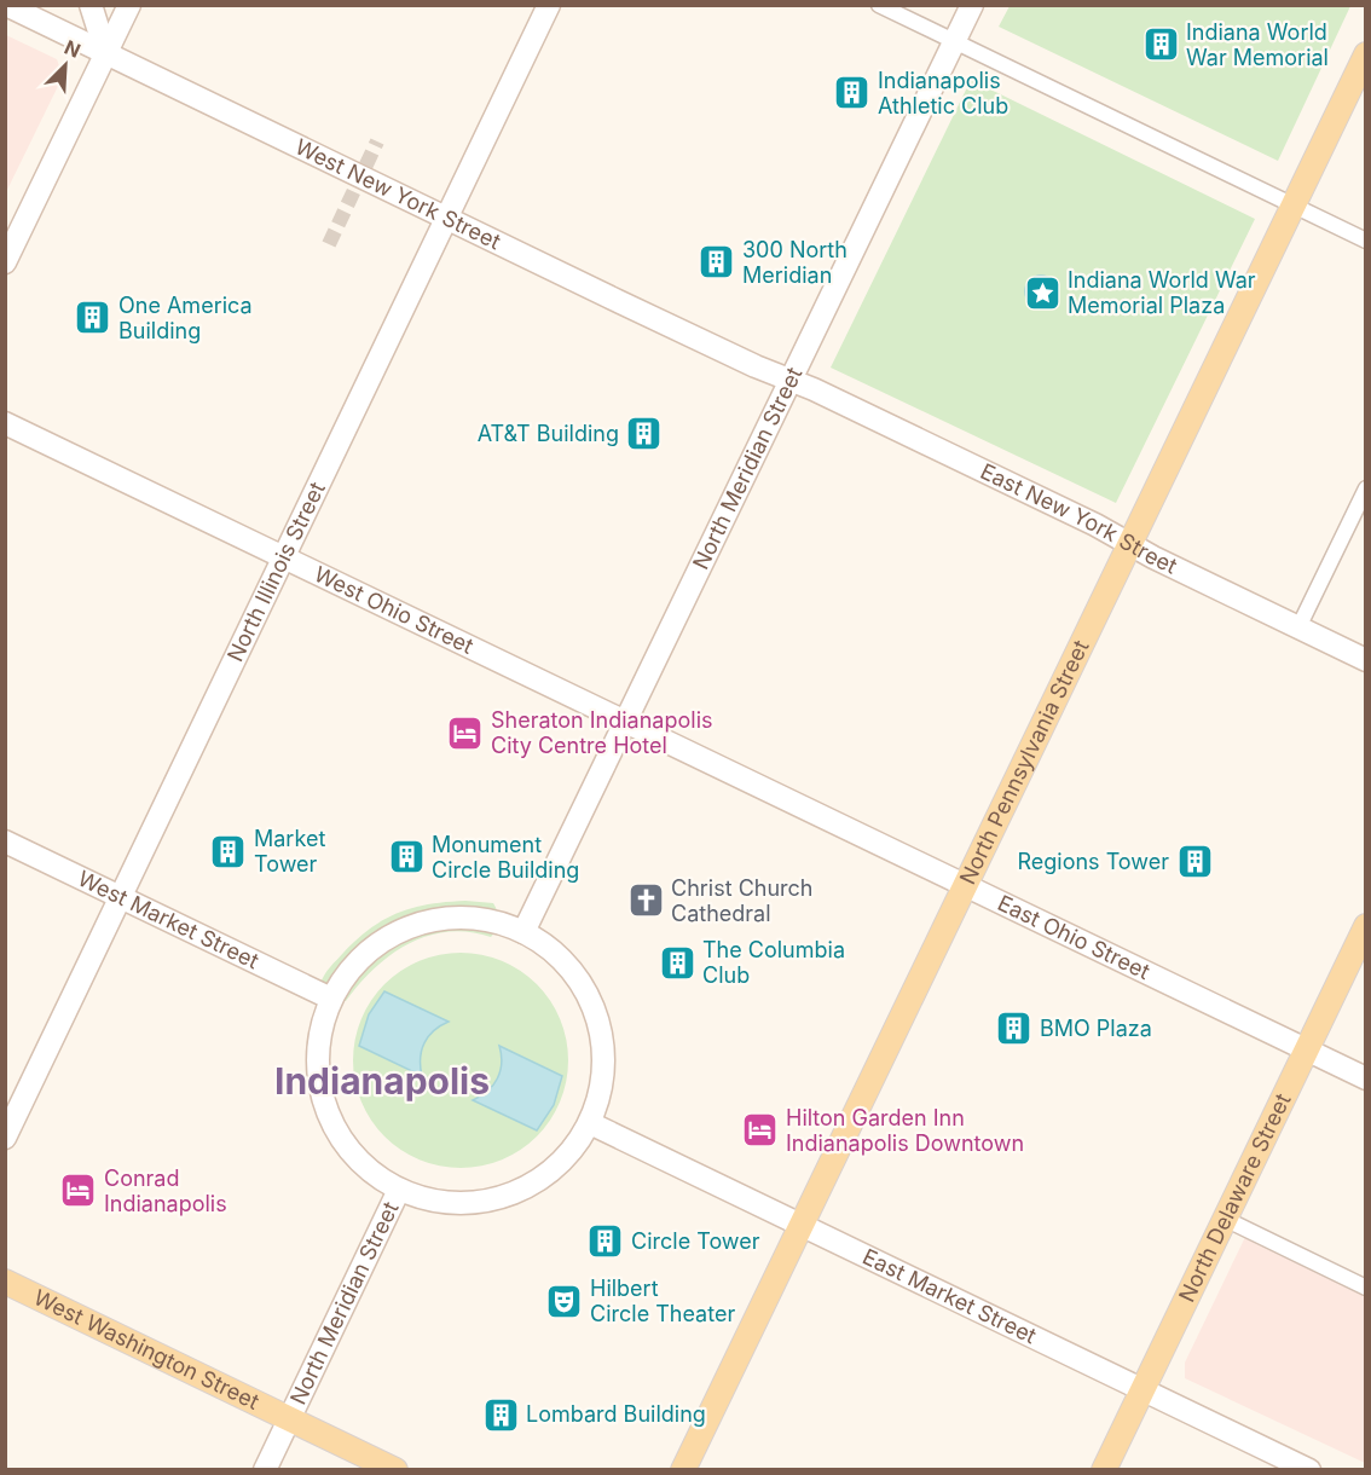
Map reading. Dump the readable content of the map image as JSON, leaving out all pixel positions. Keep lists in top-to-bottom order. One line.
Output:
{"streets":{"main road":["West New York Street","North Meridian Street","East New York Street","North Illinois Street","West Ohio Street","North Pennsylvania Street","West Market Street","East Ohio Street","North Delaware Street","East Market Street","West Washington Street"]},"crossings":[["West New York Street","North Meridian Street"],["West New York Street","East New York Street"],["West New York Street","North Illinois Street"],["North Meridian Street","East New York Street"],["North Meridian Street","West Ohio Street"],["North Meridian Street","East Ohio Street"],["North Meridian Street","West Washington Street"],["East New York Street","North Pennsylvania Street"],["North Illinois Street","West Ohio Street"],["North Illinois Street","West Market Street"],["West Ohio Street","East Ohio Street"],["North Pennsylvania Street","East Ohio Street"],["North Pennsylvania Street","East Market Street"],["East Ohio Street","North Delaware Street"],["North Delaware Street","East Market Street"]],"districts":["Indianapolis"],"places":{"building":["Indiana World War Memorial","Indianapolis Athletic Club","300 North Meridian","One America Building","AT&T Building","Market Tower","Monument Circle Building","Regions Tower","The Columbia Club","BMO Plaza","Circle Tower","Lombard Building"],"place":["Indiana World War Memorial Plaza"],"hotel":["Sheraton Indianapolis City Centre Hotel","Hilton Garden Inn Indianapolis Downtown","Conrad Indianapolis"],"church":["Christ Church Cathedral"],"theatre":["Hilbert Circle Theater"]},"north":"top right"}
